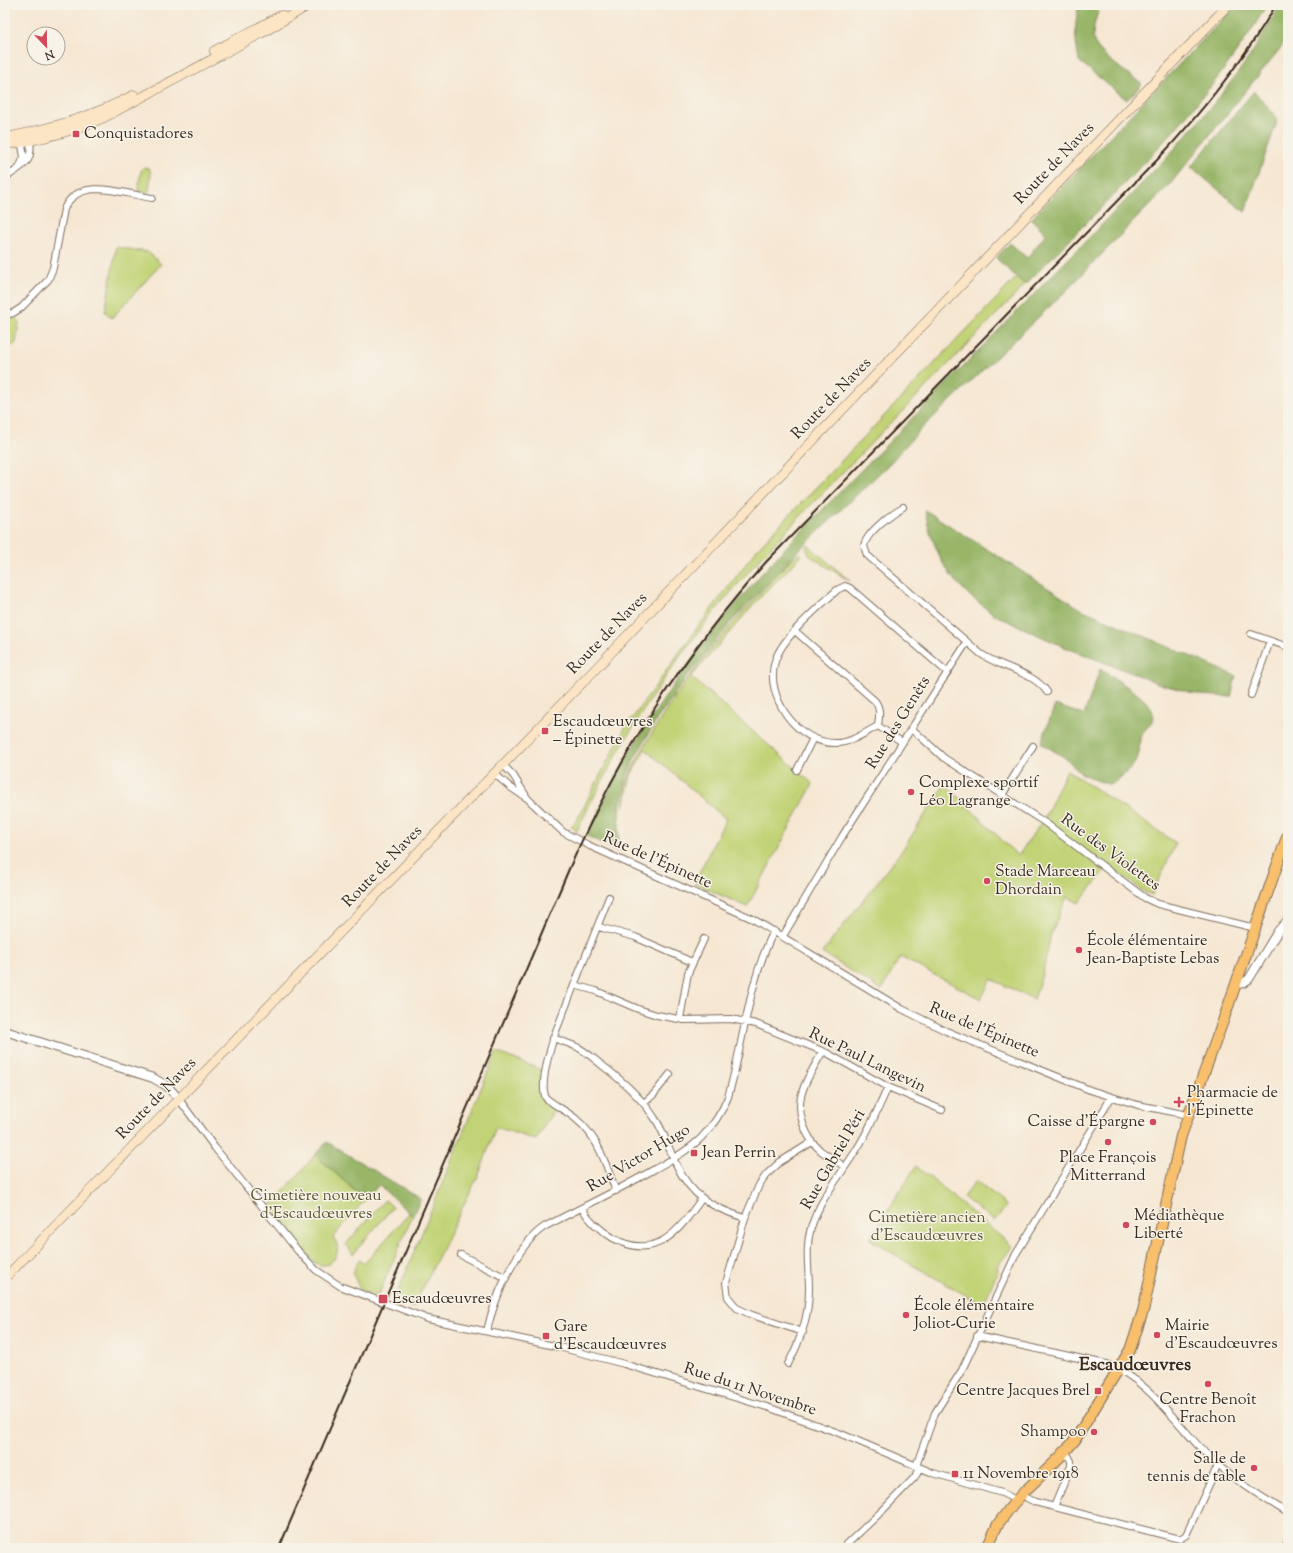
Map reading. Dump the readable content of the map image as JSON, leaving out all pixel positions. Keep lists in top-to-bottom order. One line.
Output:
{"streets":{"main road":["Route de Naves"],"street":["Rue des Genêts","Rue des Violettes","Rue de l'Épinette","Rue Paul Langevin","Rue Victor Hugo","Rue Gabriel Péri","Rue du 11 Novembre"]},"crossings":[["Route de Naves","Rue de l'Épinette"],["Route de Naves","Rue du 11 Novembre"],["Rue des Genêts","Rue des Violettes"],["Rue des Genêts","Rue de l'Épinette"],["Rue de l'Épinette","Rue Victor Hugo"],["Rue Paul Langevin","Rue Victor Hugo"],["Rue Paul Langevin","Rue Gabriel Péri"],["Rue Victor Hugo","Rue du 11 Novembre"]],"districts":["Escaudœuvres"],"parks":["Cimetière nouveau d'Escaudœuvres","Cimetière ancien d'Escaudœuvres"],"places":{"transit":["Conquistadores","Escaudœuvres – Épinette","Jean Perrin","Escaudœuvres","Gare d'Escaudœuvres","Centre Jacques Brel","11 Novembre 1918"],"other":["Complexe sportif Léo Lagrange","Stade Marceau Dhordain","École élémentaire Jean-Baptiste Lebas","Caisse d'Épargne","Place François Mitterrand","Médiathèque Liberté","École élémentaire Joliot-Curie","Mairie d'Escaudœuvres","Centre Benoît Frachon","Shampoo","Salle de tennis de table"],"health":["Pharmacie de l'Épinette"]},"north":"bottom"}
